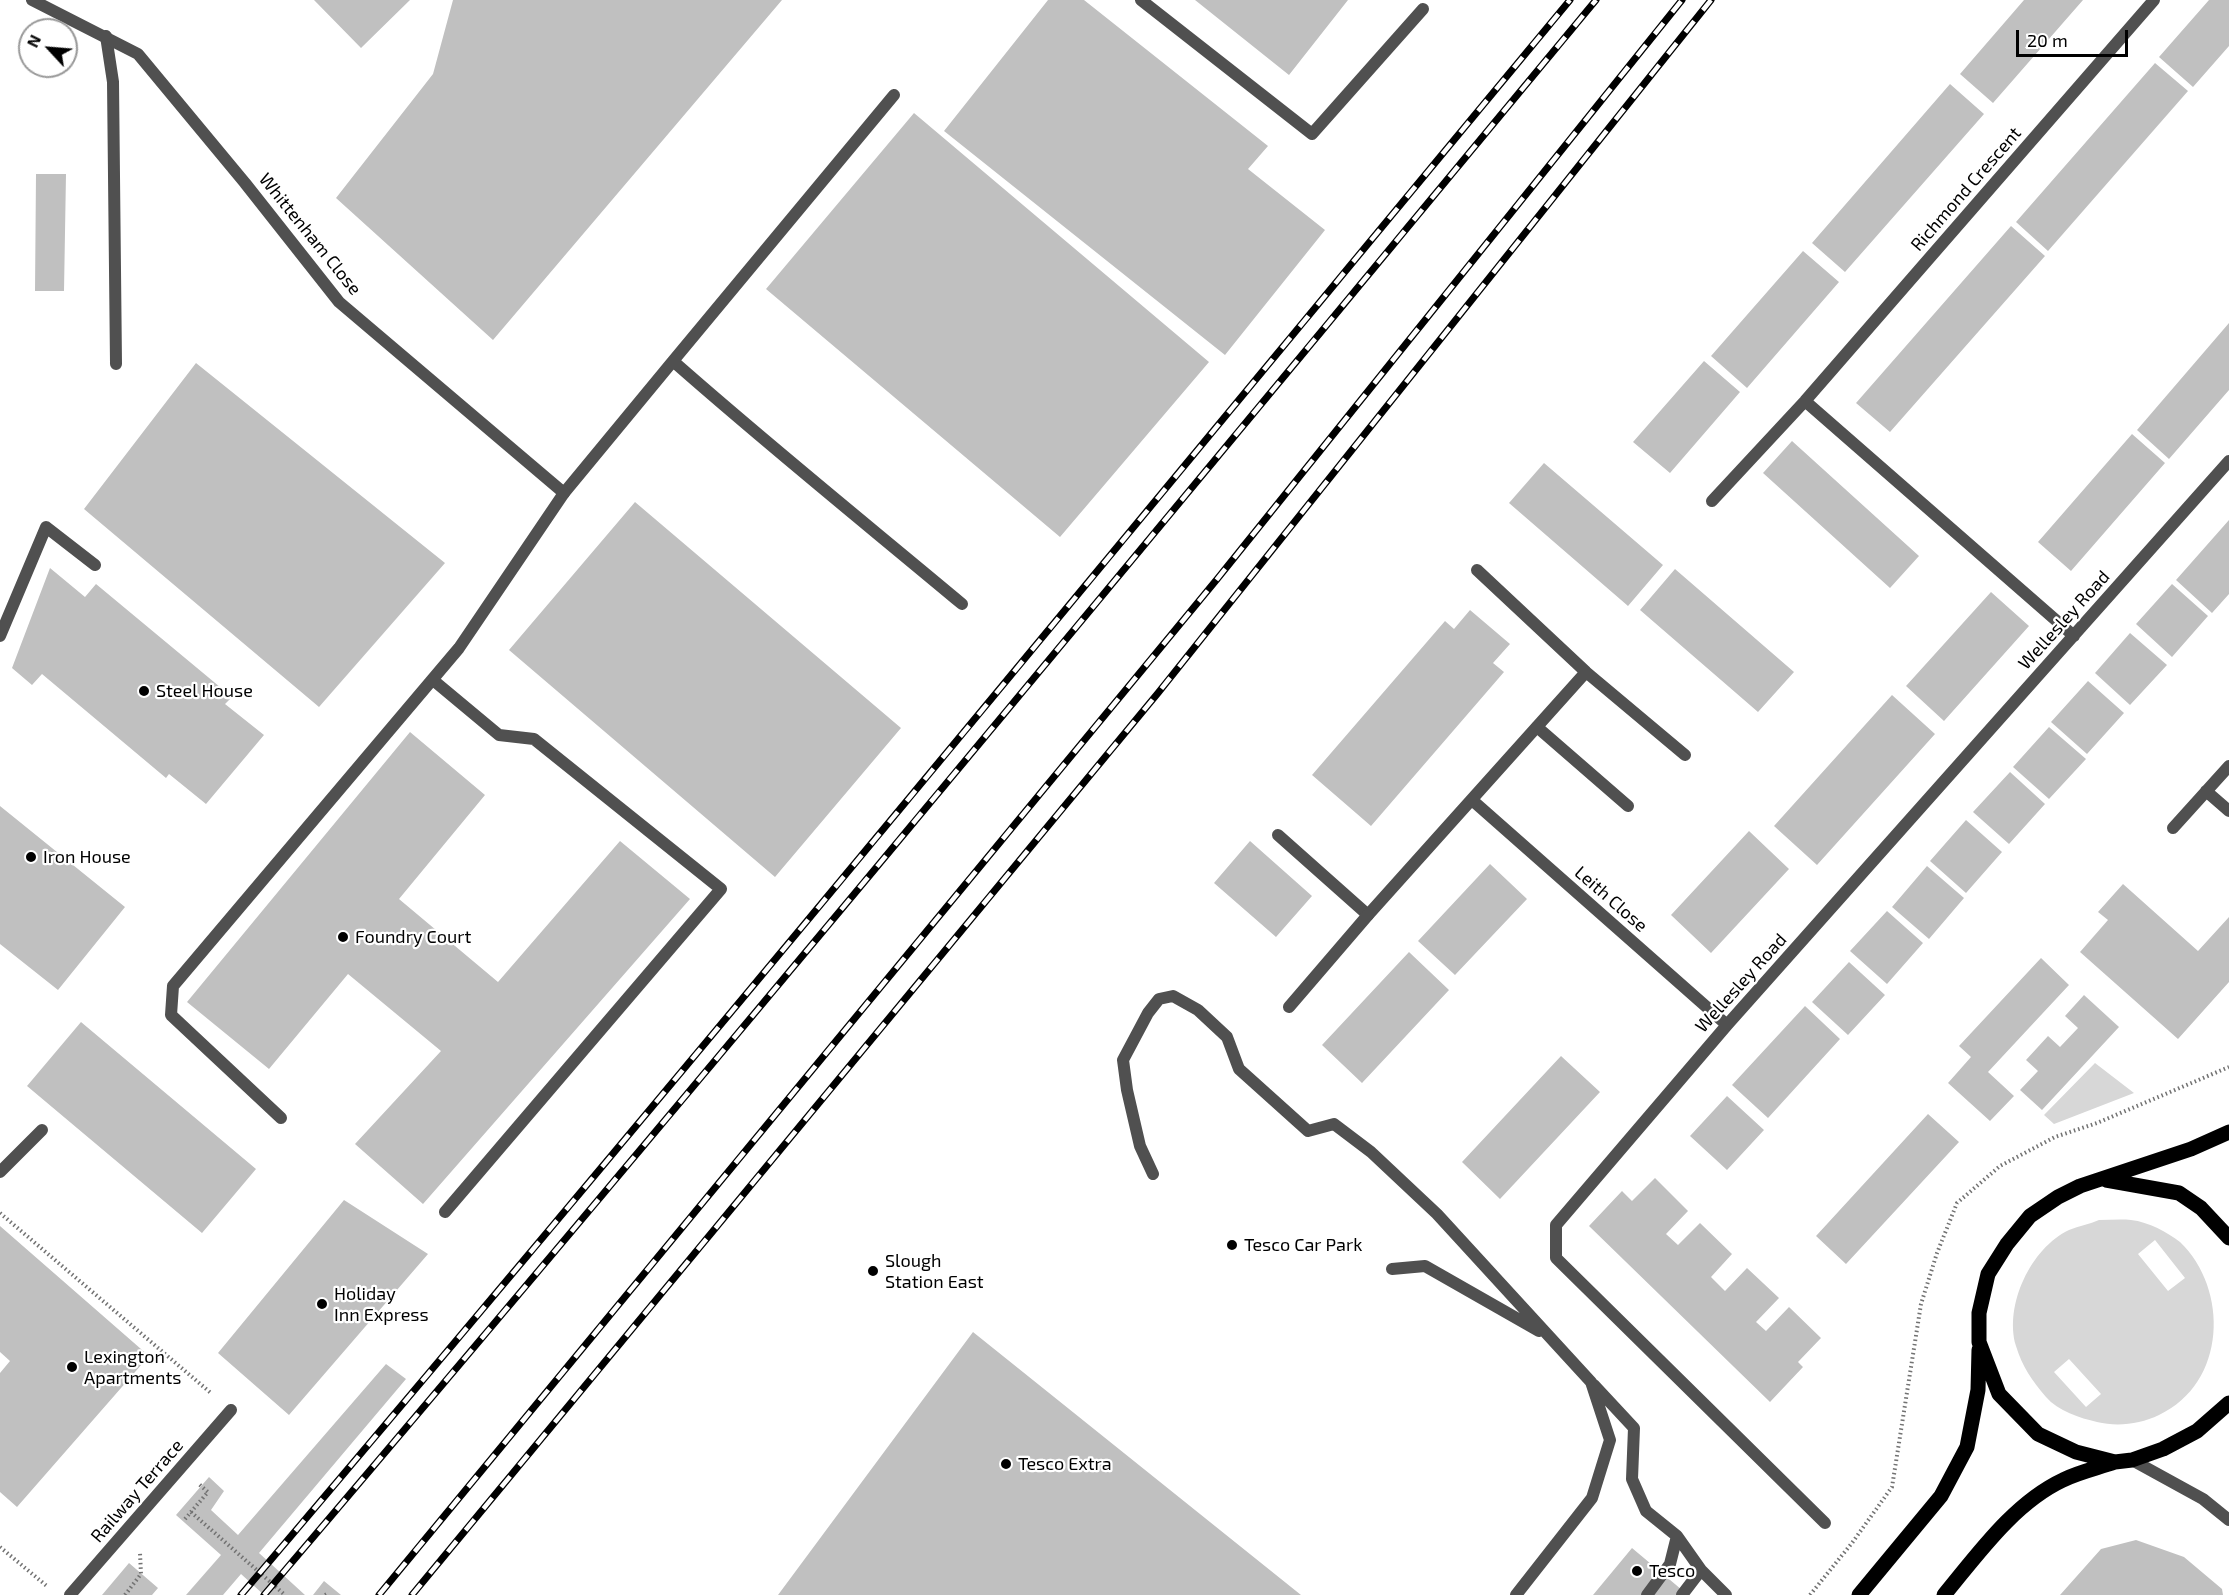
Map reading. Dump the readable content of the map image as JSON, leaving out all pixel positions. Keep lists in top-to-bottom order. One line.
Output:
{"streets":{"street":["Richmond Crescent","Whittenham Close","Wellesley Road","Leith Close","Railway Terrace"]},"crossings":[["Wellesley Road","Leith Close"]],"places":["Steel House","Iron House","Foundry Court","Tesco Car Park","Slough Station East","Holiday Inn Express","Lexington Apartments","Tesco Extra","Tesco"],"scale_bar":"20 m","north":"top left"}
